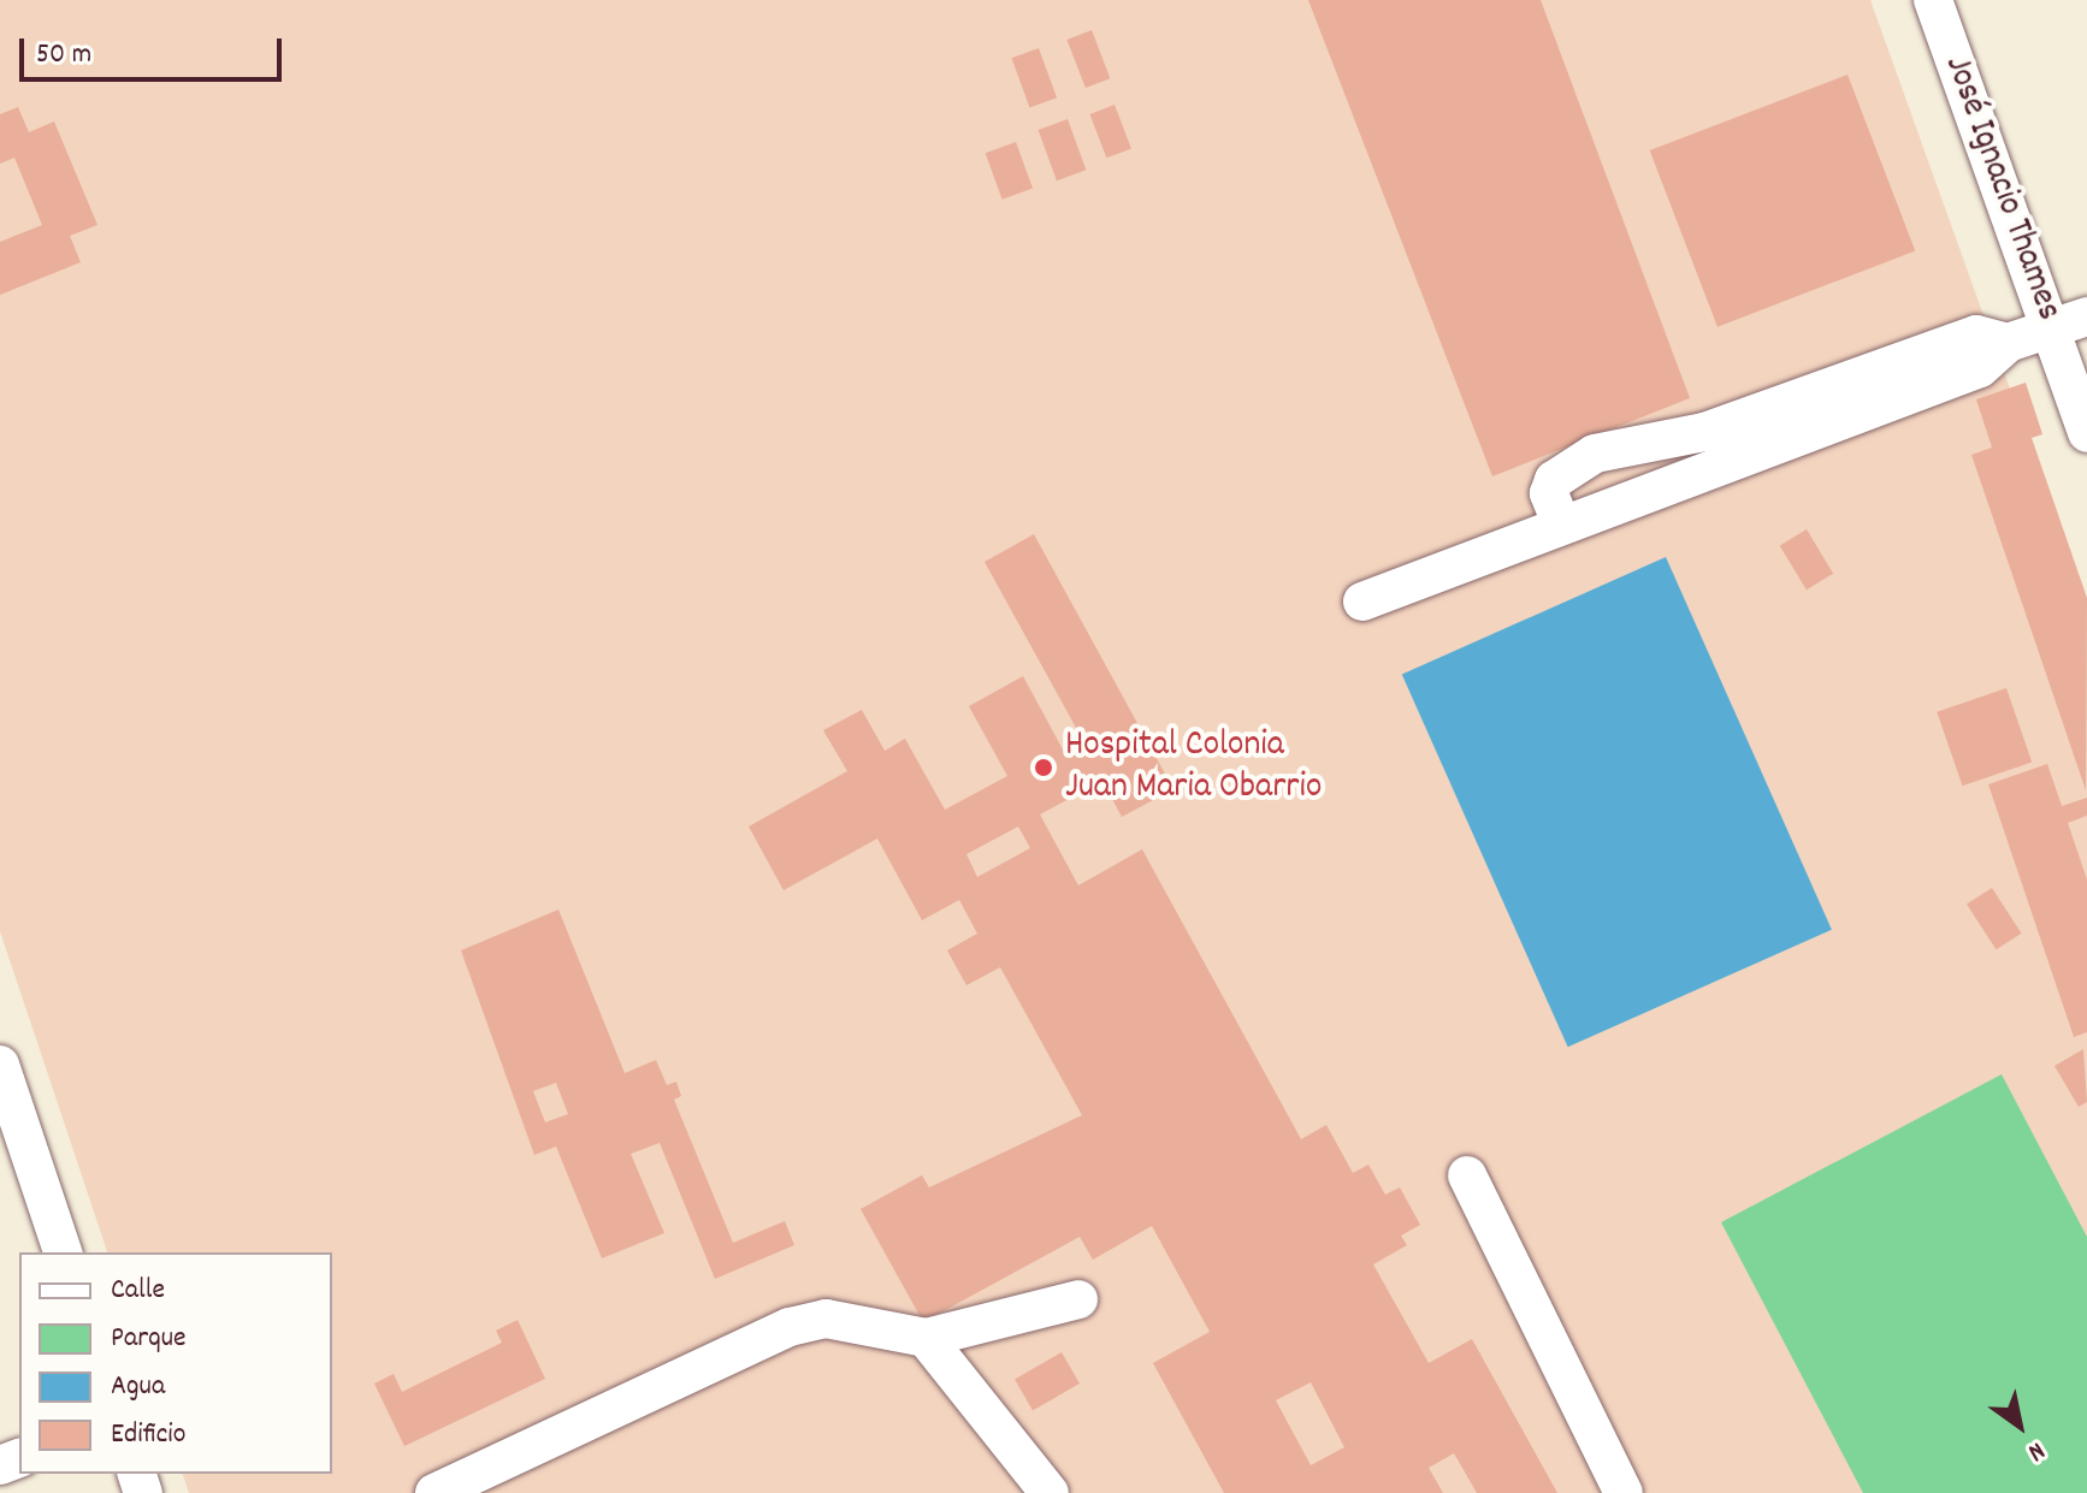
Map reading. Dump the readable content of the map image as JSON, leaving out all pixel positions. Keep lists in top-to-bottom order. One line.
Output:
{"streets":{"street":["José Ignacio Thames"]},"places":["Hospital Colonia Juan Maria Obarrio"],"legend":["Calle","Parque","Agua","Edificio"],"scale_bar":"50 m","north":"bottom right"}
